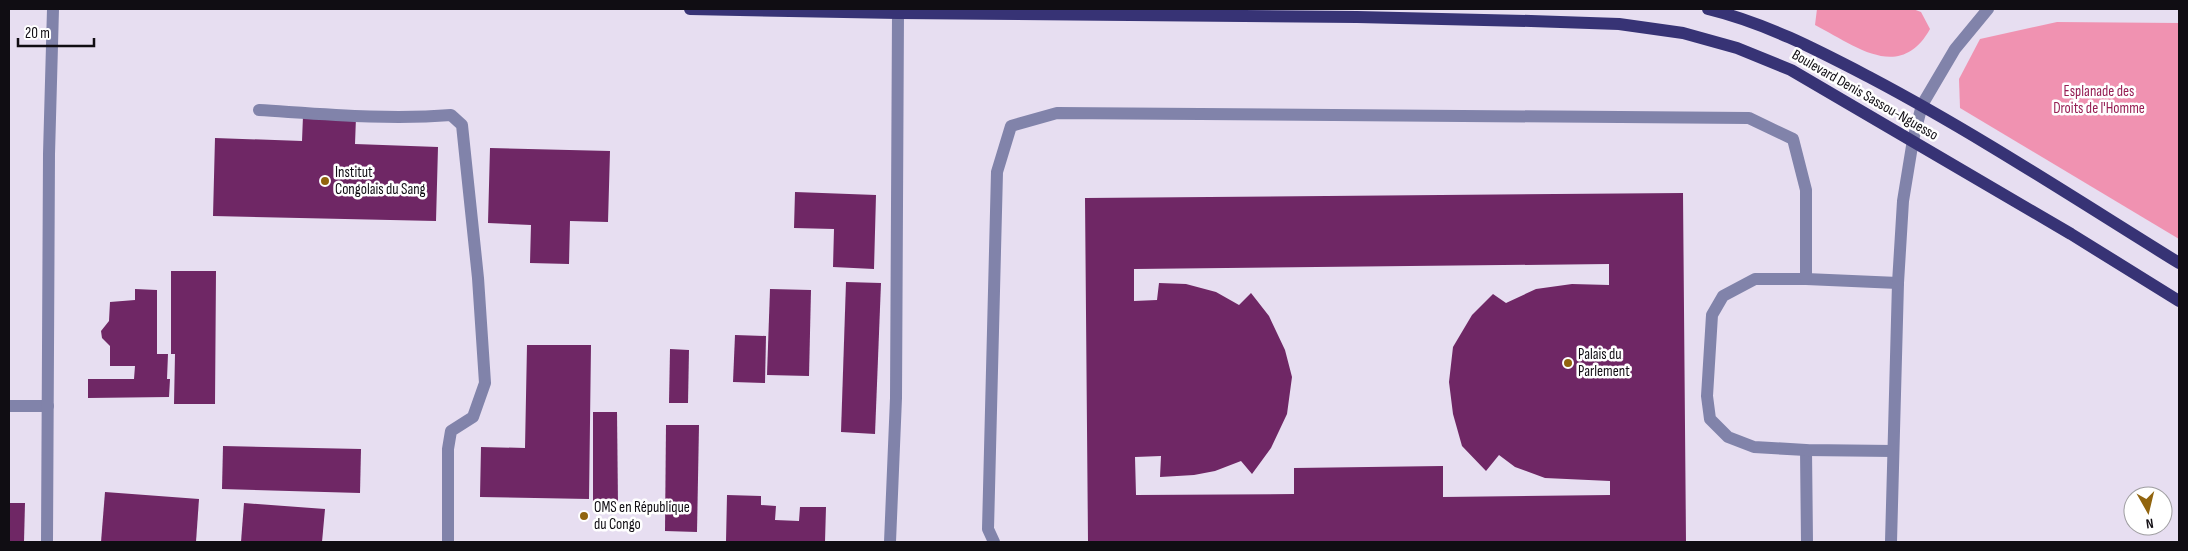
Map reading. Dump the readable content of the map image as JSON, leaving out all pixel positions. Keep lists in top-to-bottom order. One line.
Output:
{"streets":{"main road":["Boulevard Denis Sassou-Nguesso"]},"parks":["Esplanade des Droits de l'Homme"],"places":["Institut Congolais du Sang","Palais du Parlement","OMS en République du Congo"],"scale_bar":"20 m","north":"bottom"}
